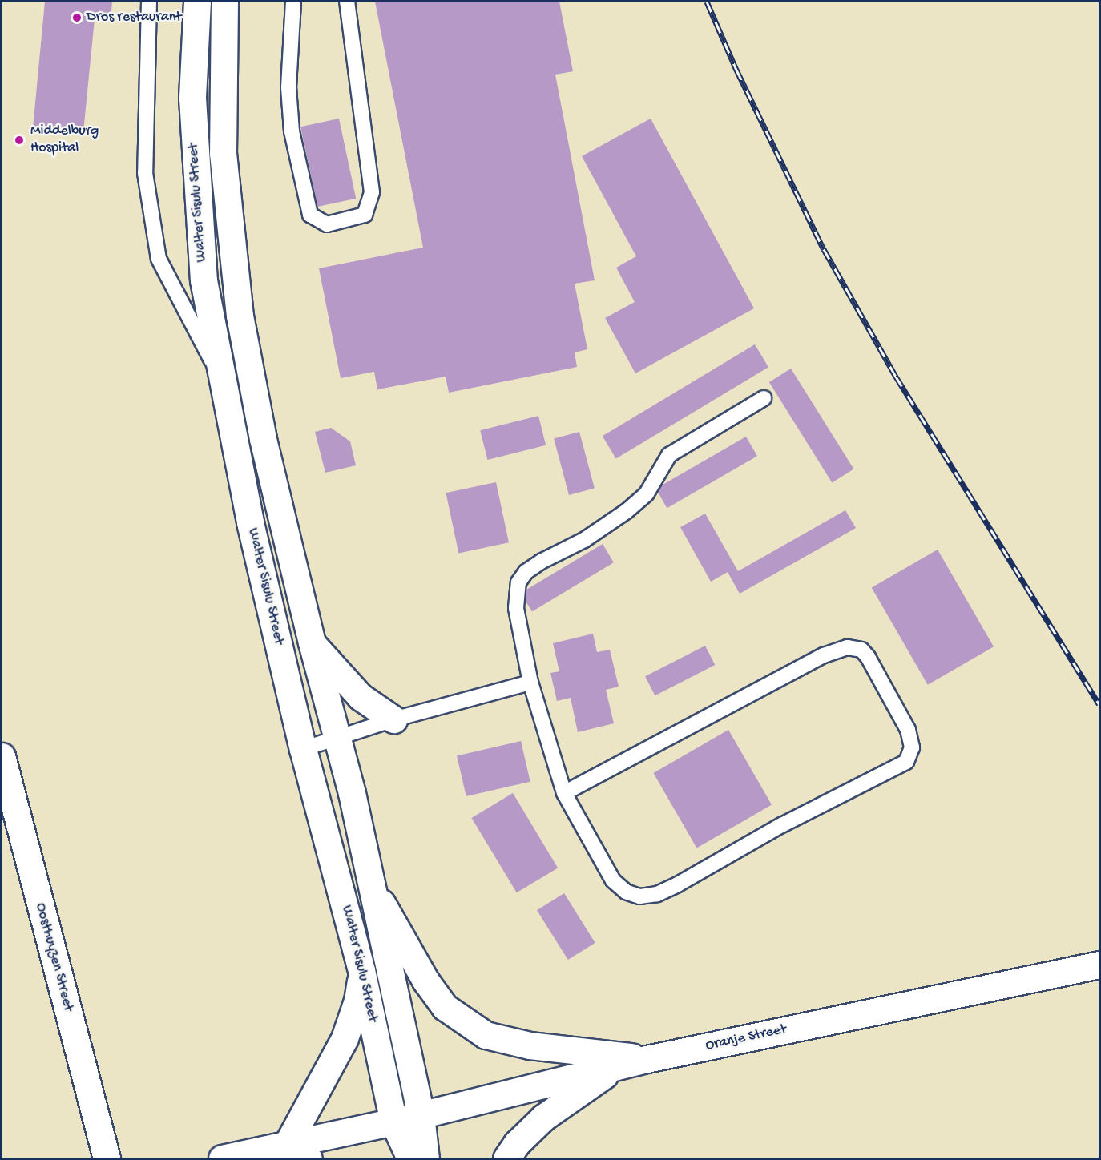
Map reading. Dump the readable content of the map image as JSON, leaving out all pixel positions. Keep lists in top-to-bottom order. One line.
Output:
{"streets":{"main road":["Walter Sisulu Street","Oosthuyzen Street","Oranje Street"]},"crossings":[["Walter Sisulu Street","Oranje Street"]],"places":["Dros restaurant","Middelburg Hospital"]}
